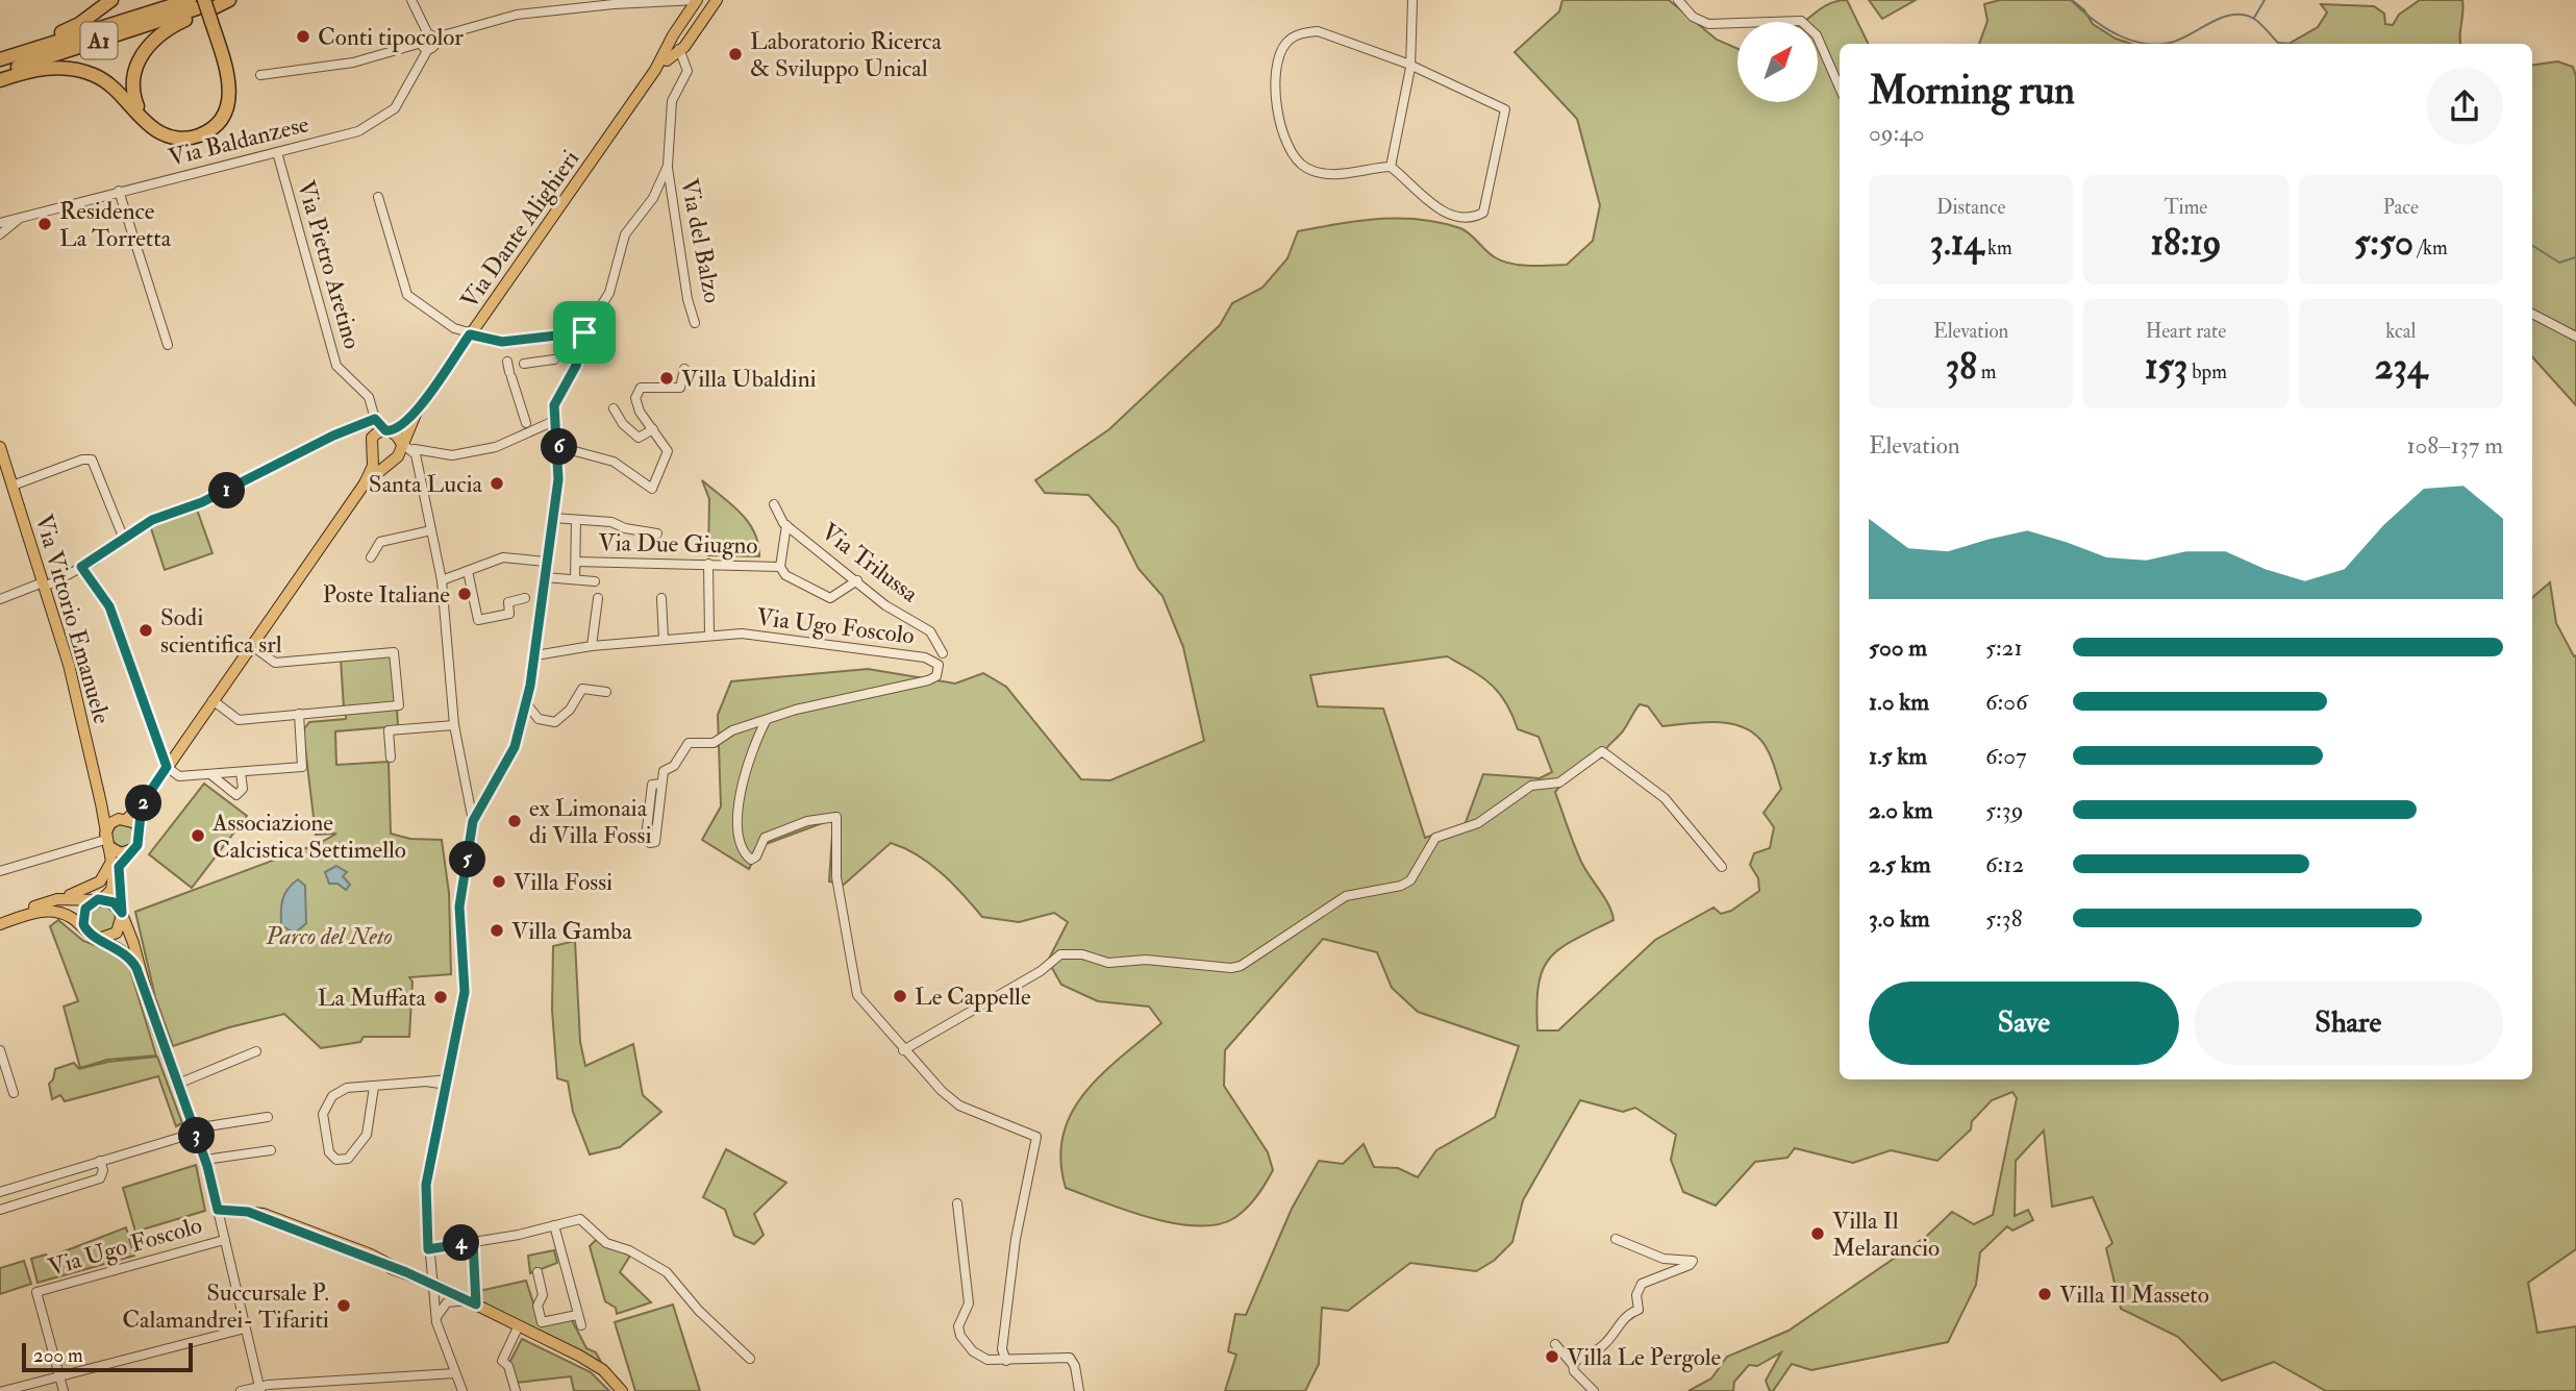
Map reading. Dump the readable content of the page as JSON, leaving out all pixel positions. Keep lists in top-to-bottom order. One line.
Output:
{"streets":{"highway":["A1"],"main road":["Via Dante Alighieri","Via Vittorio Emanuele"],"street":["Via Baldanzese","Via del Balzo","Via Pietro Aretino","Via Due Giugno","Via Trilussa","Via Ugo Foscolo"]},"crossings":[["Via Baldanzese","Via Pietro Aretino"],["Via Dante Alighieri","Via Pietro Aretino"],["Via Dante Alighieri","Via Vittorio Emanuele"],["Via Due Giugno","Via Trilussa"]],"parks":["Parco del Neto"],"places":["Conti tipocolor","Laboratorio Ricerca & Sviluppo Unical","Residence La Torretta","Villa Ubaldini","Santa Lucia","Poste Italiane","Sodi scientifica srl","ex Limonaia di Villa Fossi","Associazione Calcistica Settimello","Villa Fossi","Villa Gamba","Le Cappelle","La Muffata","Villa Il Melarancio","Villa Il Masseto","Succursale P. Calamandrei- Tifariti","Villa Le Pergole"],"scale_bar":"200 m","north":"top right","page":{"heading":["Morning run","09:40"],"stats":[["Distance","3.14 km"],["Time","18:19"],["Pace","5:50 /km"],["Elevation","38 m"],["Heart rate","153 bpm"],["kcal","234"]],"chart":["Elevation","108–137 m"],"pins":["6","1","2","5","3","4"],"list":[{"name":"500 m","note":"5:21"},{"name":"1.0 km","note":"6:06"},{"name":"1.5 km","note":"6:07"},{"name":"2.0 km","note":"5:39"},{"name":"2.5 km","note":"6:12"},{"name":"3.0 km","note":"5:38"}],"buttons":["Save","Share"],"scale":"200 m"}}
